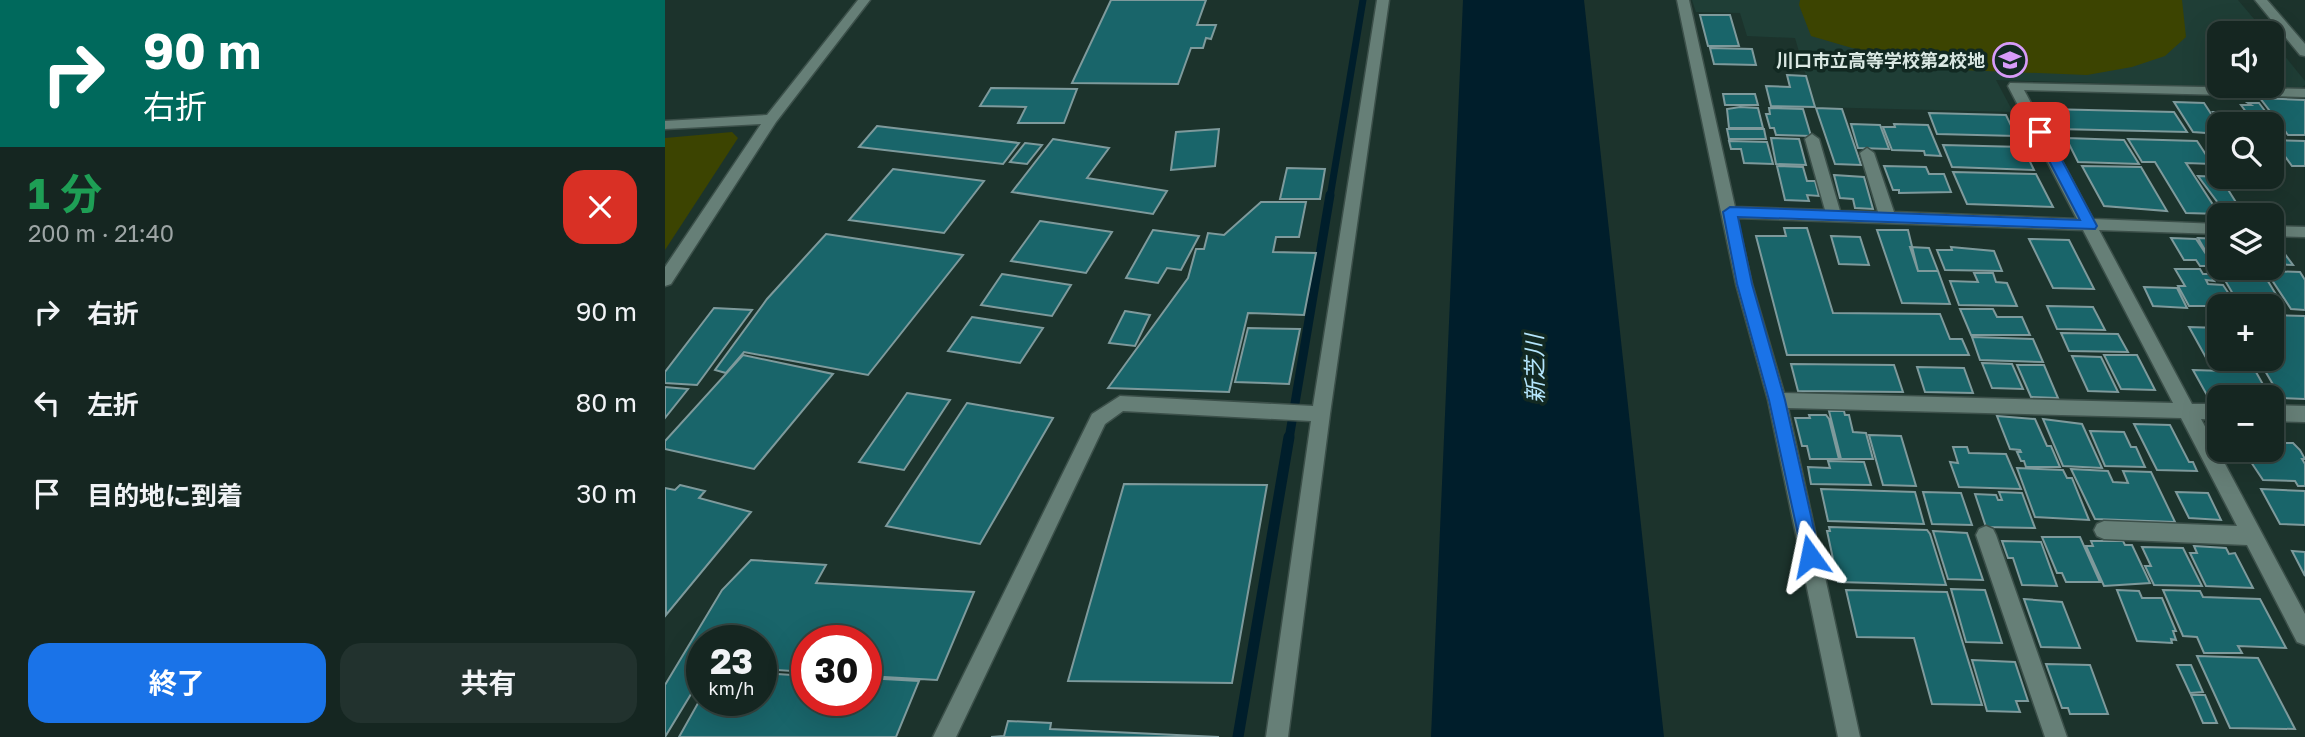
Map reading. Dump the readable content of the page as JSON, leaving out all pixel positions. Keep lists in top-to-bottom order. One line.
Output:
{"water":["新芝川"],"places":{"school or university":["川口市立高等学校第2校地"]},"page":{"turn":["90 m","右折"],"map_buttons":["+","−"],"heading":["1 分","200 m · 21:40"],"list":[{"name":"右折","value":"90 m"},{"name":"左折","value":"80 m"},{"name":"目的地に到着","value":"30 m"}],"speed":"23 km/h","limit":"30","buttons":["終了","共有"]}}
